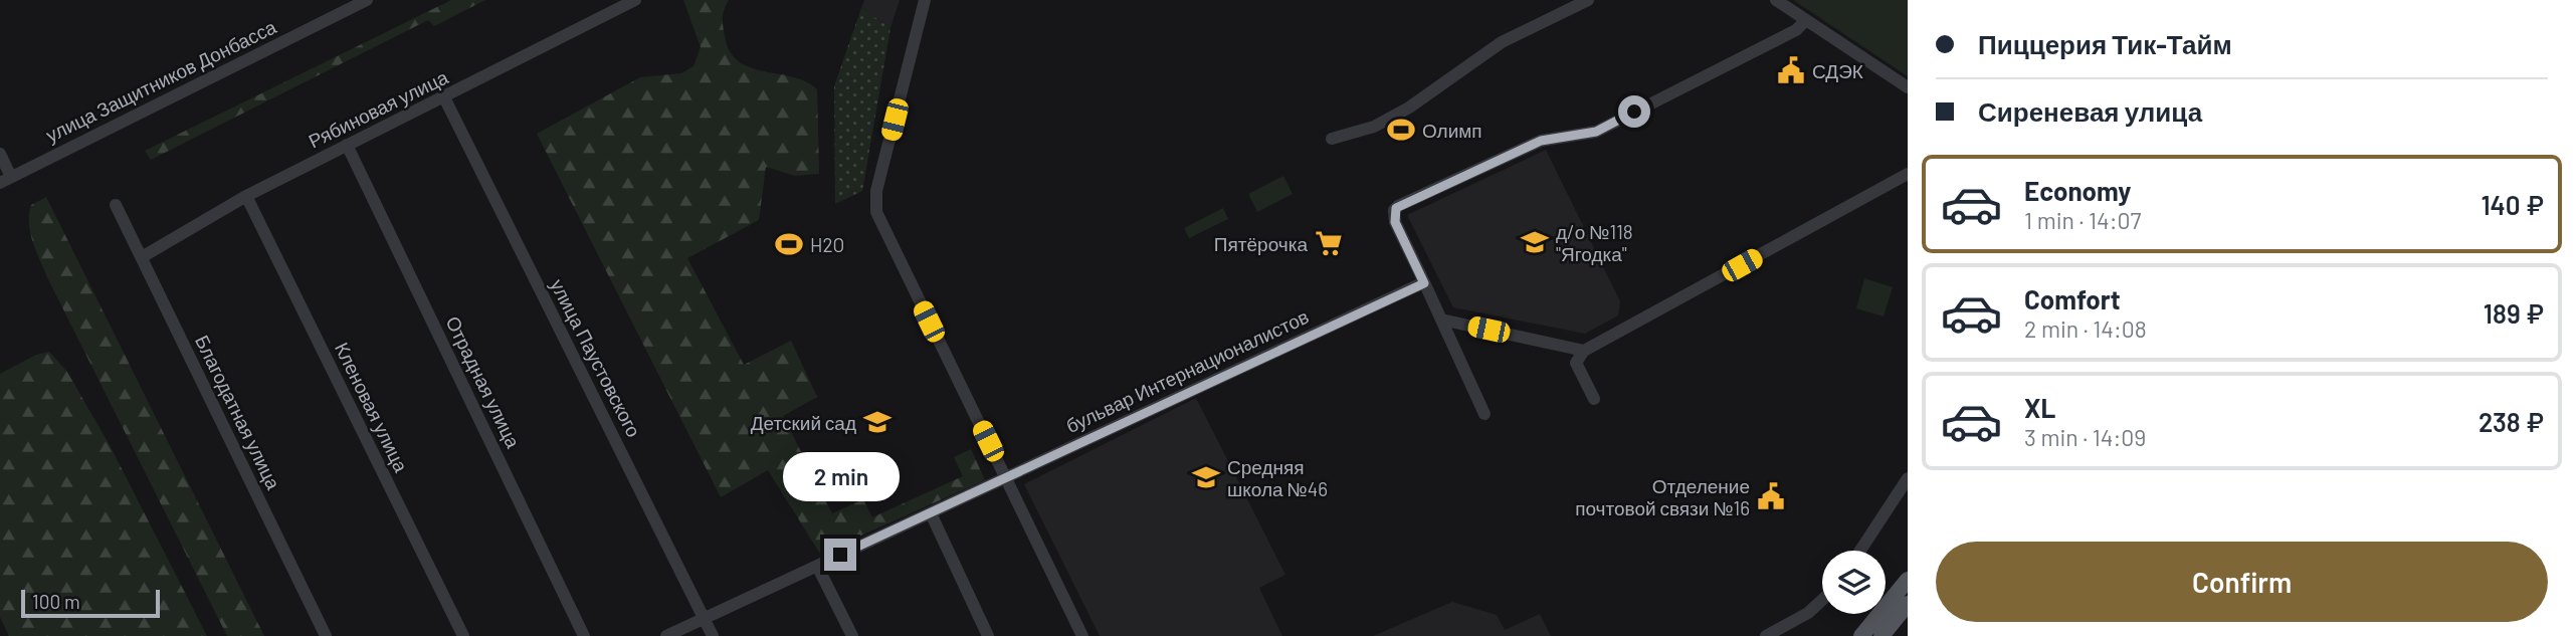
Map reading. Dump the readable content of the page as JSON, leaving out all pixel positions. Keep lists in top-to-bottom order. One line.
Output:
{"streets":{"street":["улица Защитников Донбасса","Рябиновая улица","улица Паустовского","бульвар Интернационалистов","Отрадная улица","Кленовая улица","Благодатная улица"]},"crossings":[["Рябиновая улица","улица Паустовского"],["Рябиновая улица","Отрадная улица"],["Рябиновая улица","Кленовая улица"],["Рябиновая улица","Благодатная улица"],["улица Паустовского","бульвар Интернационалистов"]],"places":{"public building":["СДЭК","Отделение почтовой связи №16"],"sports":["Олимп","H2O"],"school or university":["д/о №118 \"Ягодка\"","Детский сад","Средняя школа №46"],"supermarket":["Пятёрочка"]},"scale_bar":"100 m","page":{"banner":["Пиццерия Тик-Тайм","Сиреневая улица"],"list":[{"name":"Economy","note":"1 min · 14:07","value":"140 ₽"},{"name":"Comfort","note":"2 min · 14:08","value":"189 ₽"},{"name":"XL","note":"3 min · 14:09","value":"238 ₽"}],"bubble":"2 min","buttons":"Confirm","scale":"100 m"}}
